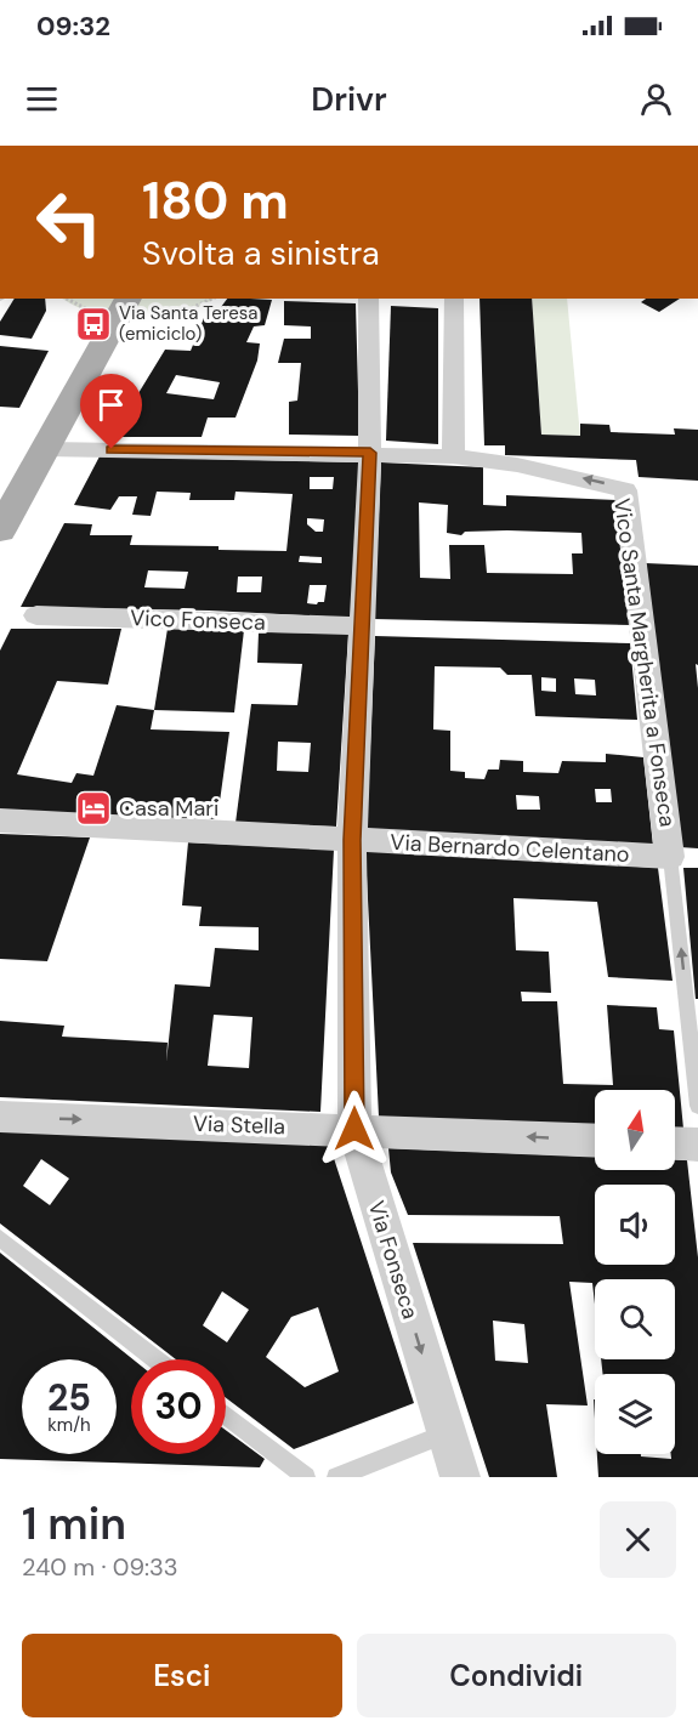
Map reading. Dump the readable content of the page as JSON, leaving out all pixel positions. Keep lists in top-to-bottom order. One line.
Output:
{"streets":{"street":["Vico Fonseca","Vico Santa Margherita a Fonseca","Via Bernardo Celentano","Via Stella","Via Fonseca"]},"crossings":[["Vico Fonseca","Via Fonseca"],["Vico Santa Margherita a Fonseca","Via Bernardo Celentano"],["Vico Santa Margherita a Fonseca","Via Fonseca"],["Via Bernardo Celentano","Via Fonseca"],["Via Stella","Via Fonseca"]],"one_way":["Vico Santa Margherita a Fonseca"],"places":{"bus stop":["Via Santa Teresa (emiciclo)"],"hotel":["Casa Mari"]},"north":"top","page":{"status":"09:32","header":"Drivr","turn":["180 m","Svolta a sinistra"],"speed":"25 km/h","limit":"30","heading":["1 min","240 m · 09:33"],"buttons":["Esci","Condividi"]}}
